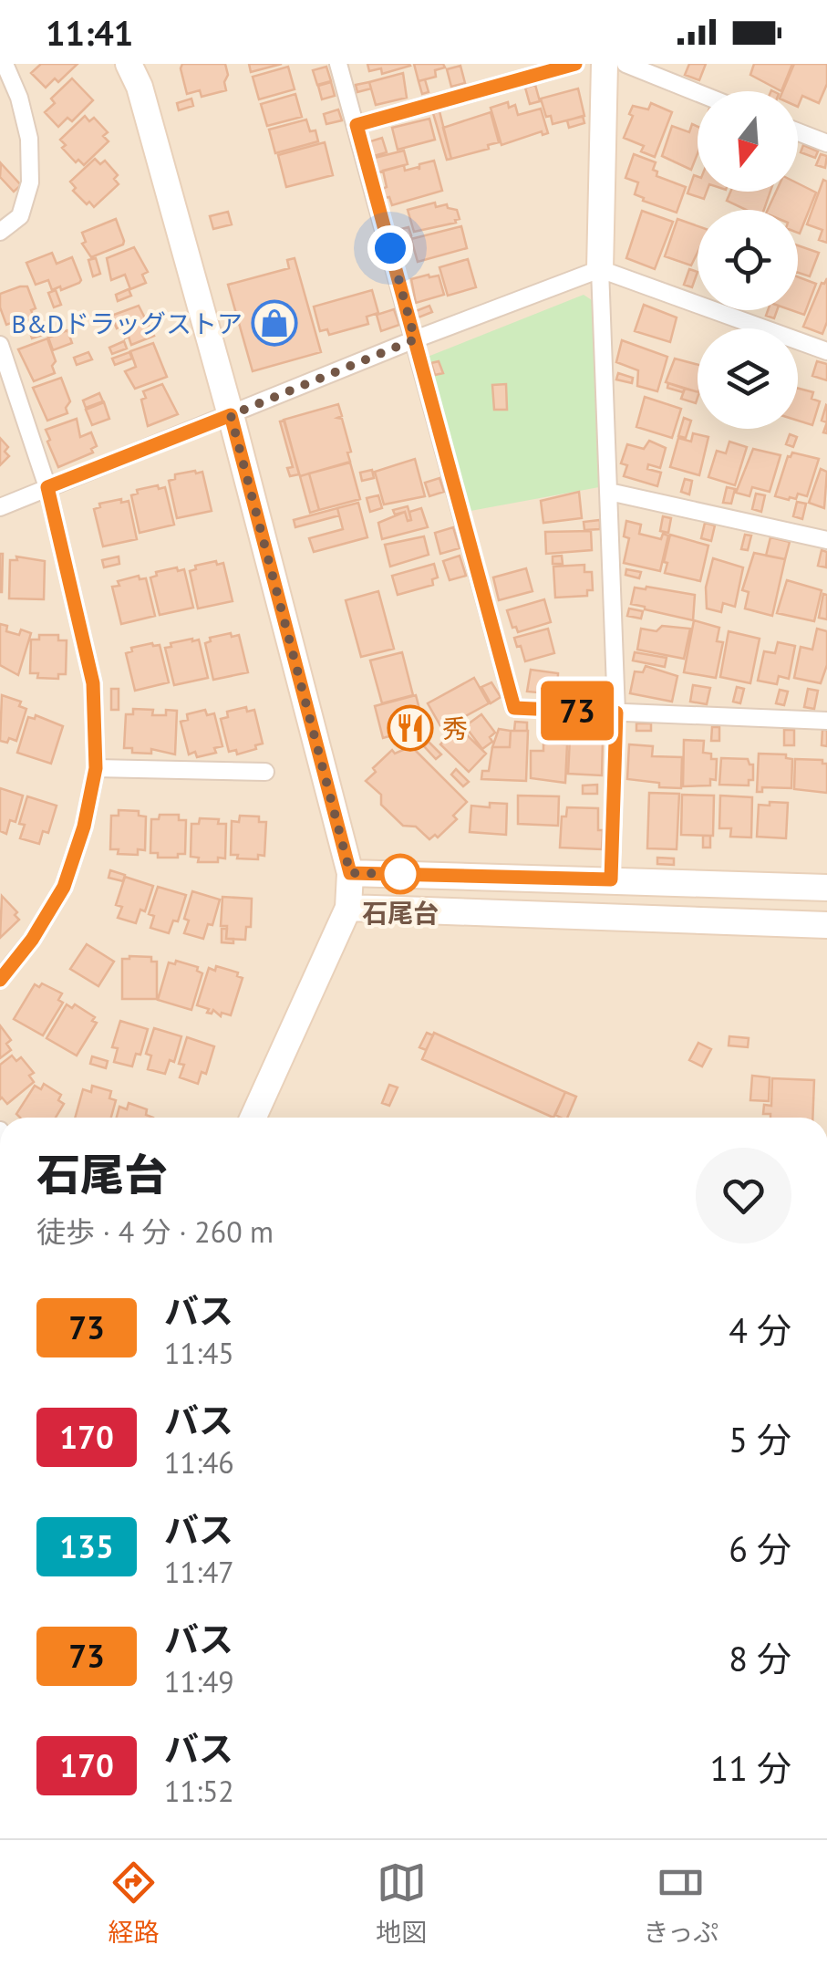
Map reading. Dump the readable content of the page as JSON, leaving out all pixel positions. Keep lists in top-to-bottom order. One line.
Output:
{"places":{"shop":["B&Dドラッグストア"],"restaurant":["秀"],"other":["石尾台"]},"lines":["bus line 73"],"north":"bottom","page":{"status":"11:41","on_map":"73","heading":["石尾台","徒歩 · 4 分 · 260 m"],"list":[{"mark":"73","name":"バス","note":"11:45","value":"4 分"},{"mark":"170","name":"バス","note":"11:46","value":"5 分"},{"mark":"135","name":"バス","note":"11:47","value":"6 分"},{"mark":"73","name":"バス","note":"11:49","value":"8 分"},{"mark":"170","name":"バス","note":"11:52","value":"11 分"}],"tabs":["経路","地図","きっぷ"]}}
